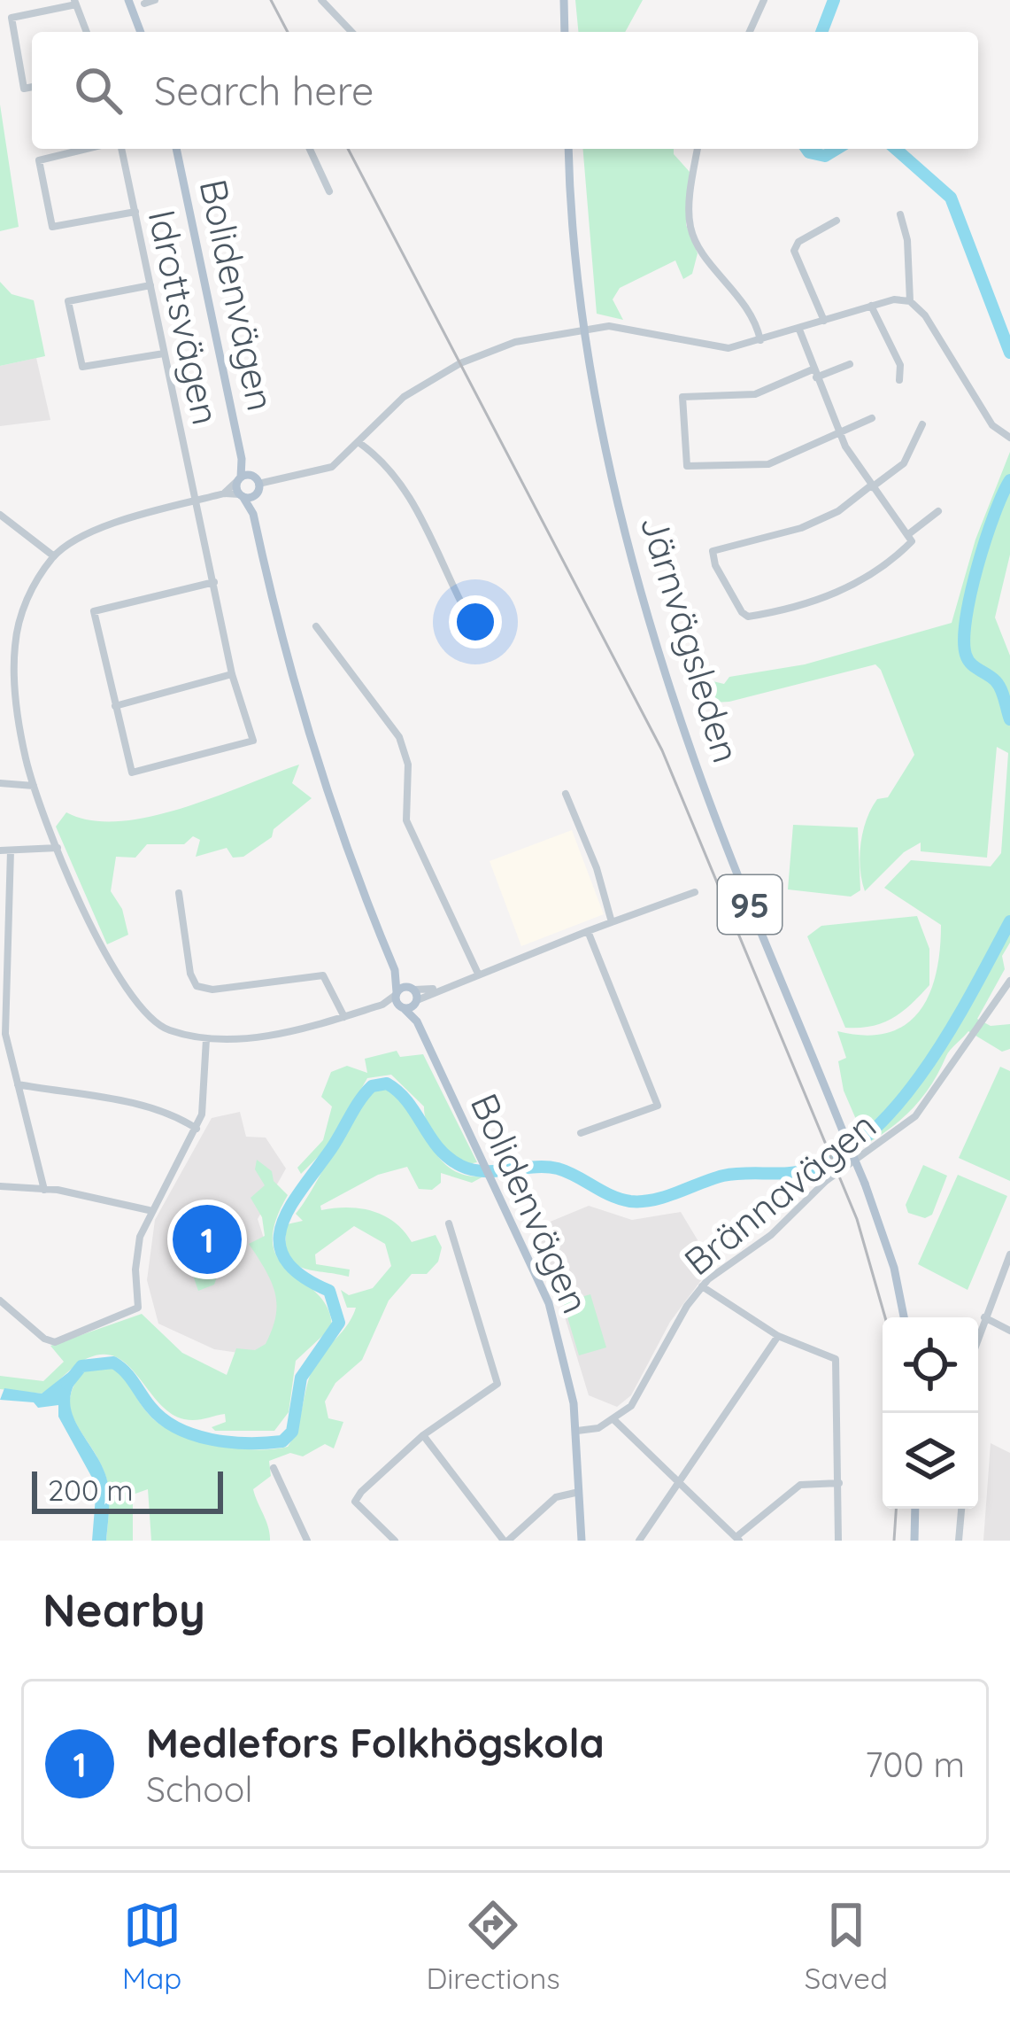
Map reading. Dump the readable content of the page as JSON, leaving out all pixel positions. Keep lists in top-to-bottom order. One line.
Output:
{"streets":{"main road":["Bolidenvägen","Järnvägsleden","95"],"street":["Idrottsvägen","Brännavägen"]},"scale_bar":"200 m","page":{"search":"Search here","pins":"1","scale":"200 m","heading":"Nearby","list":[{"mark":"1","name":"Medlefors Folkhögskola","note":"School","value":"700 m"}],"nav":["Map","Directions","Saved"]}}
